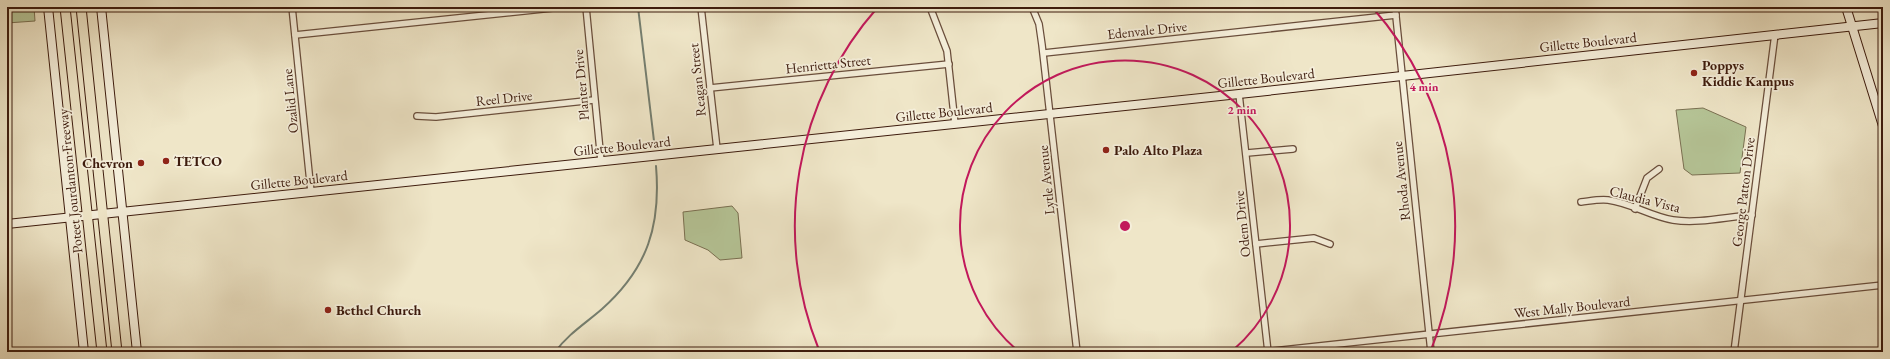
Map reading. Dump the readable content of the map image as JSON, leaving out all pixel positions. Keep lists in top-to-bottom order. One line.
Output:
{"streets":{"main road":["Gillette Boulevard","Poteet Jourdanton Freeway"],"street":["Edenvale Drive","Henrietta Street","Reagan Street","Planter Drive","Reel Drive","Ozalid Lane","Lytle Avenue","Rhoda Avenue","George Patton Drive","Claudia Vista","Odem Drive","West Mally Boulevard"]},"crossings":[["Edenvale Drive","Lytle Avenue"],["Edenvale Drive","Rhoda Avenue"],["Gillette Boulevard","Reagan Street"],["Gillette Boulevard","Planter Drive"],["Gillette Boulevard","Ozalid Lane"],["Gillette Boulevard","Lytle Avenue"],["Gillette Boulevard","Poteet Jourdanton Freeway"],["Gillette Boulevard","Rhoda Avenue"],["Gillette Boulevard","George Patton Drive"],["Gillette Boulevard","Odem Drive"],["Henrietta Street","Reagan Street"],["Planter Drive","Reel Drive"],["Rhoda Avenue","West Mally Boulevard"],["George Patton Drive","Claudia Vista"],["George Patton Drive","West Mally Boulevard"],["Odem Drive","West Mally Boulevard"]],"places":["Poppys Kiddie Kampus","Palo Alto Plaza","TETCO","Chevron","Bethel Church"],"rings":["4 min","2 min"]}
